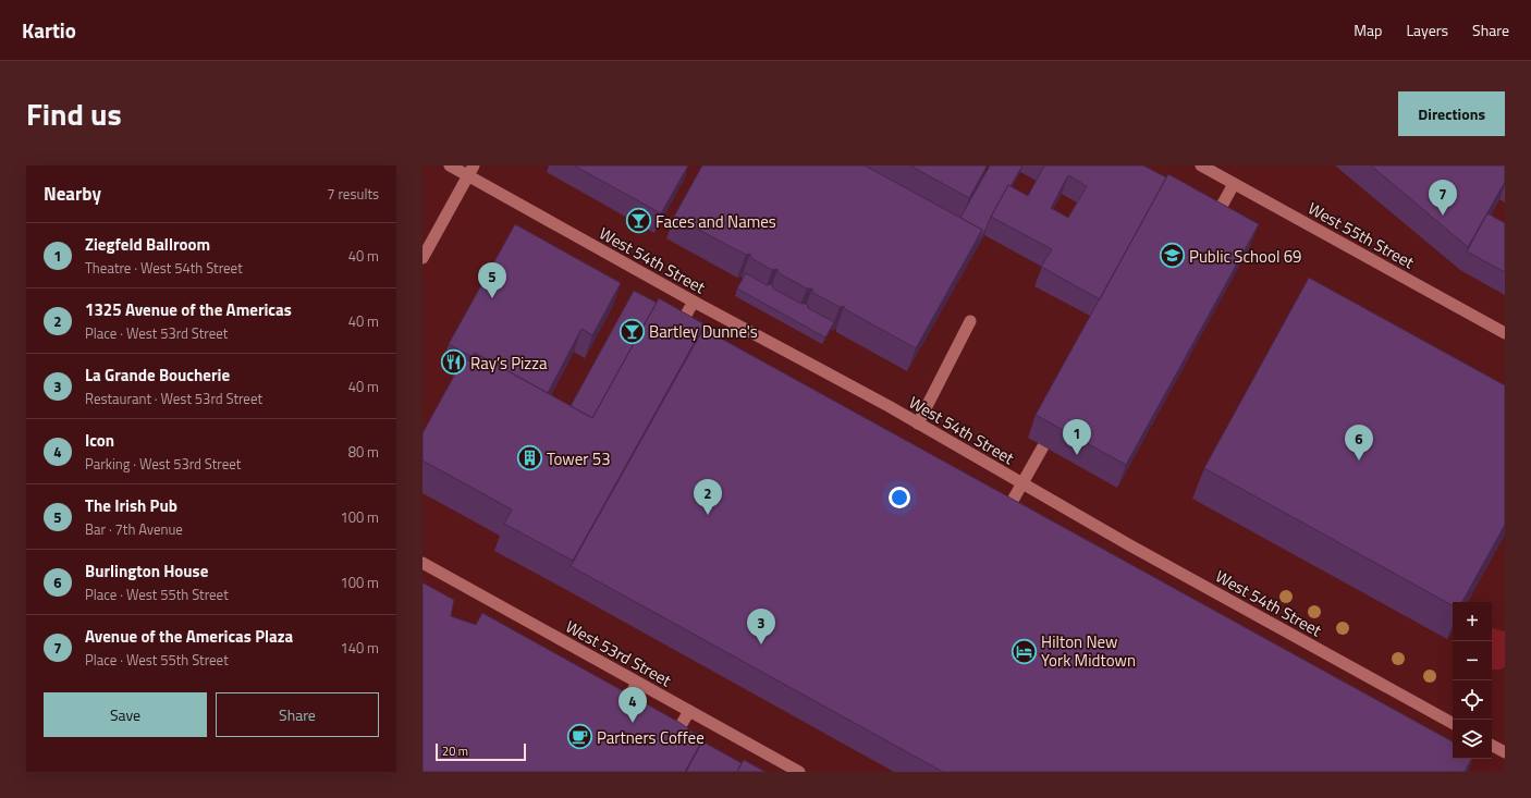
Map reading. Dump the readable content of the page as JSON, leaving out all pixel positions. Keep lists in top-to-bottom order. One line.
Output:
{"streets":{"main road":["West 55th Street","West 54th Street","West 53rd Street"]},"places":{"bar":["Faces and Names","Bartley Dunne's"],"school or university":["Public School 69"],"restaurant":["Ray’s Pizza"],"building":["Tower 53"],"hotel":["Hilton New York Midtown"],"cafe":["Partners Coffee"]},"scale_bar":"20 m","page":{"header":"Kartio","nav":["Map","Layers","Share"],"title":"Find us","buttons":["Directions",["Save","Share"]],"heading":["Nearby","7 results"],"pins":["7","5","1","6","2","3","4"],"list":[{"mark":"1","name":"Ziegfeld Ballroom","note":"Theatre · West 54th Street","value":"40 m"},{"mark":"2","name":"1325 Avenue of the Americas","note":"Place · West 53rd Street","value":"40 m"},{"mark":"3","name":"La Grande Boucherie","note":"Restaurant · West 53rd Street","value":"40 m"},{"mark":"4","name":"Icon","note":"Parking · West 53rd Street","value":"80 m"},{"mark":"5","name":"The Irish Pub","note":"Bar · 7th Avenue","value":"100 m"},{"mark":"6","name":"Burlington House","note":"Place · West 55th Street","value":"100 m"},{"mark":"7","name":"Avenue of the Americas Plaza","note":"Place · West 55th Street","value":"140 m"}],"map_buttons":["+","−"],"scale":"20 m"}}
